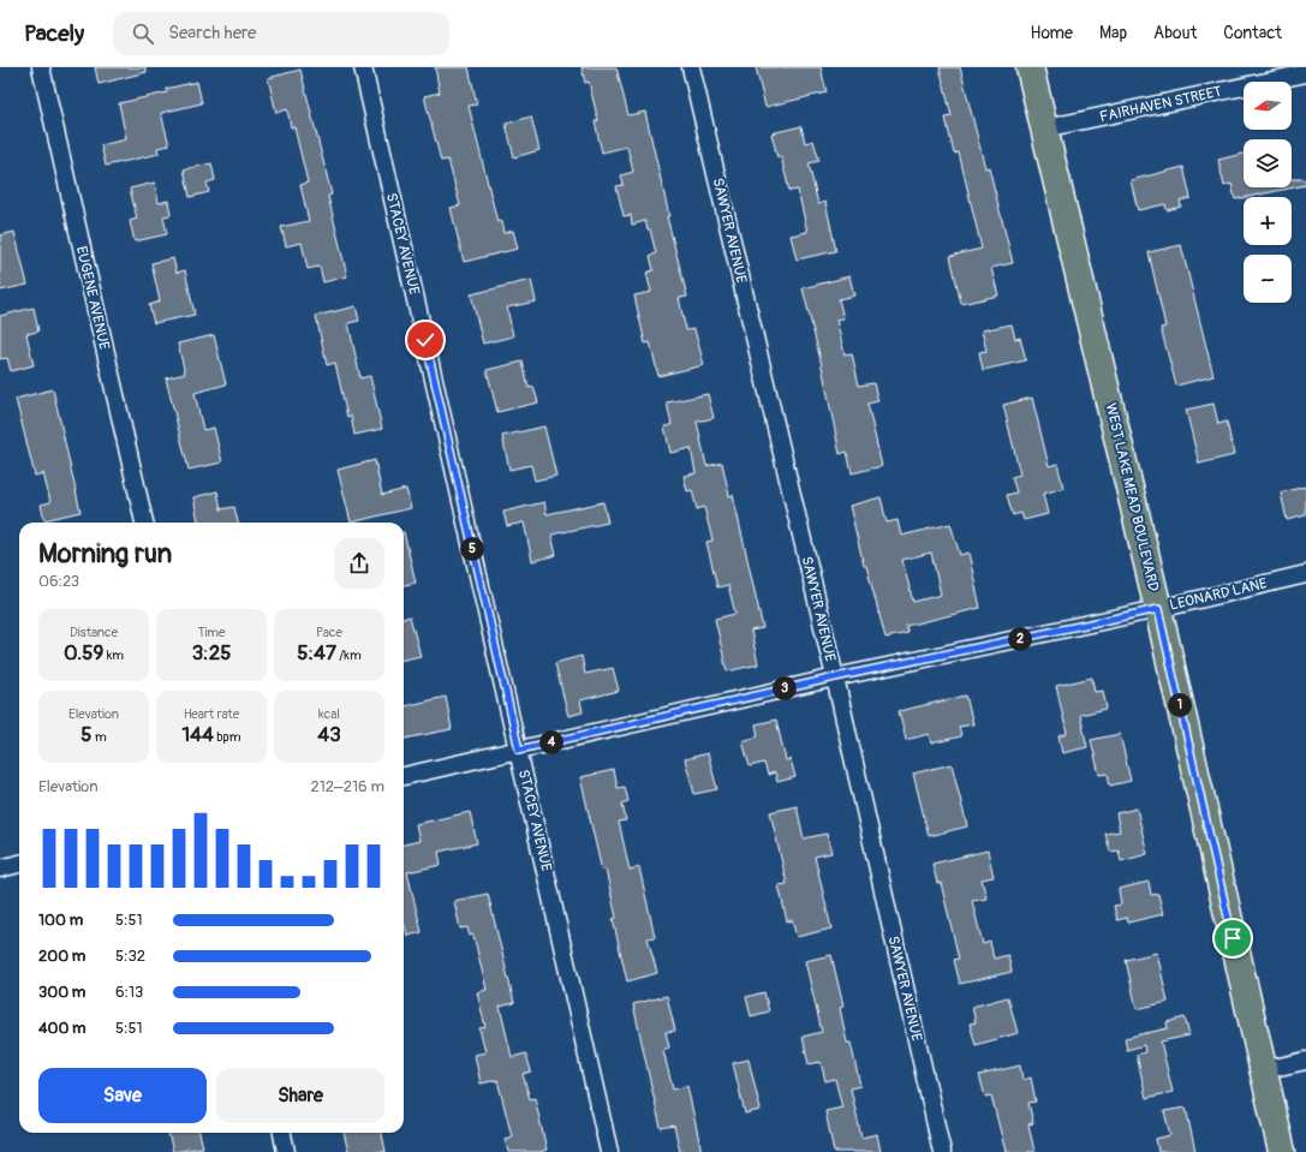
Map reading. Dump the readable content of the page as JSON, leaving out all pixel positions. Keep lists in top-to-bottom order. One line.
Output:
{"streets":{"main road":["WEST LAKE MEAD BOULEVARD"],"street":["FAIRHAVEN STREET","SAWYER AVENUE","STACEY AVENUE","EUGENE AVENUE","LEONARD LANE"]},"crossings":[["FAIRHAVEN STREET","WEST LAKE MEAD BOULEVARD"],["SAWYER AVENUE","LEONARD LANE"],["STACEY AVENUE","LEONARD LANE"],["WEST LAKE MEAD BOULEVARD","LEONARD LANE"]],"north":"left","page":{"header":"Pacely","search":"Search here","nav":["Home","Map","About","Contact"],"map_buttons":["+","−"],"heading":["Morning run","06:23"],"pins":["5","2","3","1","4"],"stats":[["Distance","0.59 km"],["Time","3:25"],["Pace","5:47 /km"],["Elevation","5 m"],["Heart rate","144 bpm"],["kcal","43"]],"chart":["Elevation","212–216 m"],"list":[{"name":"100 m","note":"5:51"},{"name":"200 m","note":"5:32"},{"name":"300 m","note":"6:13"},{"name":"400 m","note":"5:51"}],"buttons":["Save","Share"]}}
